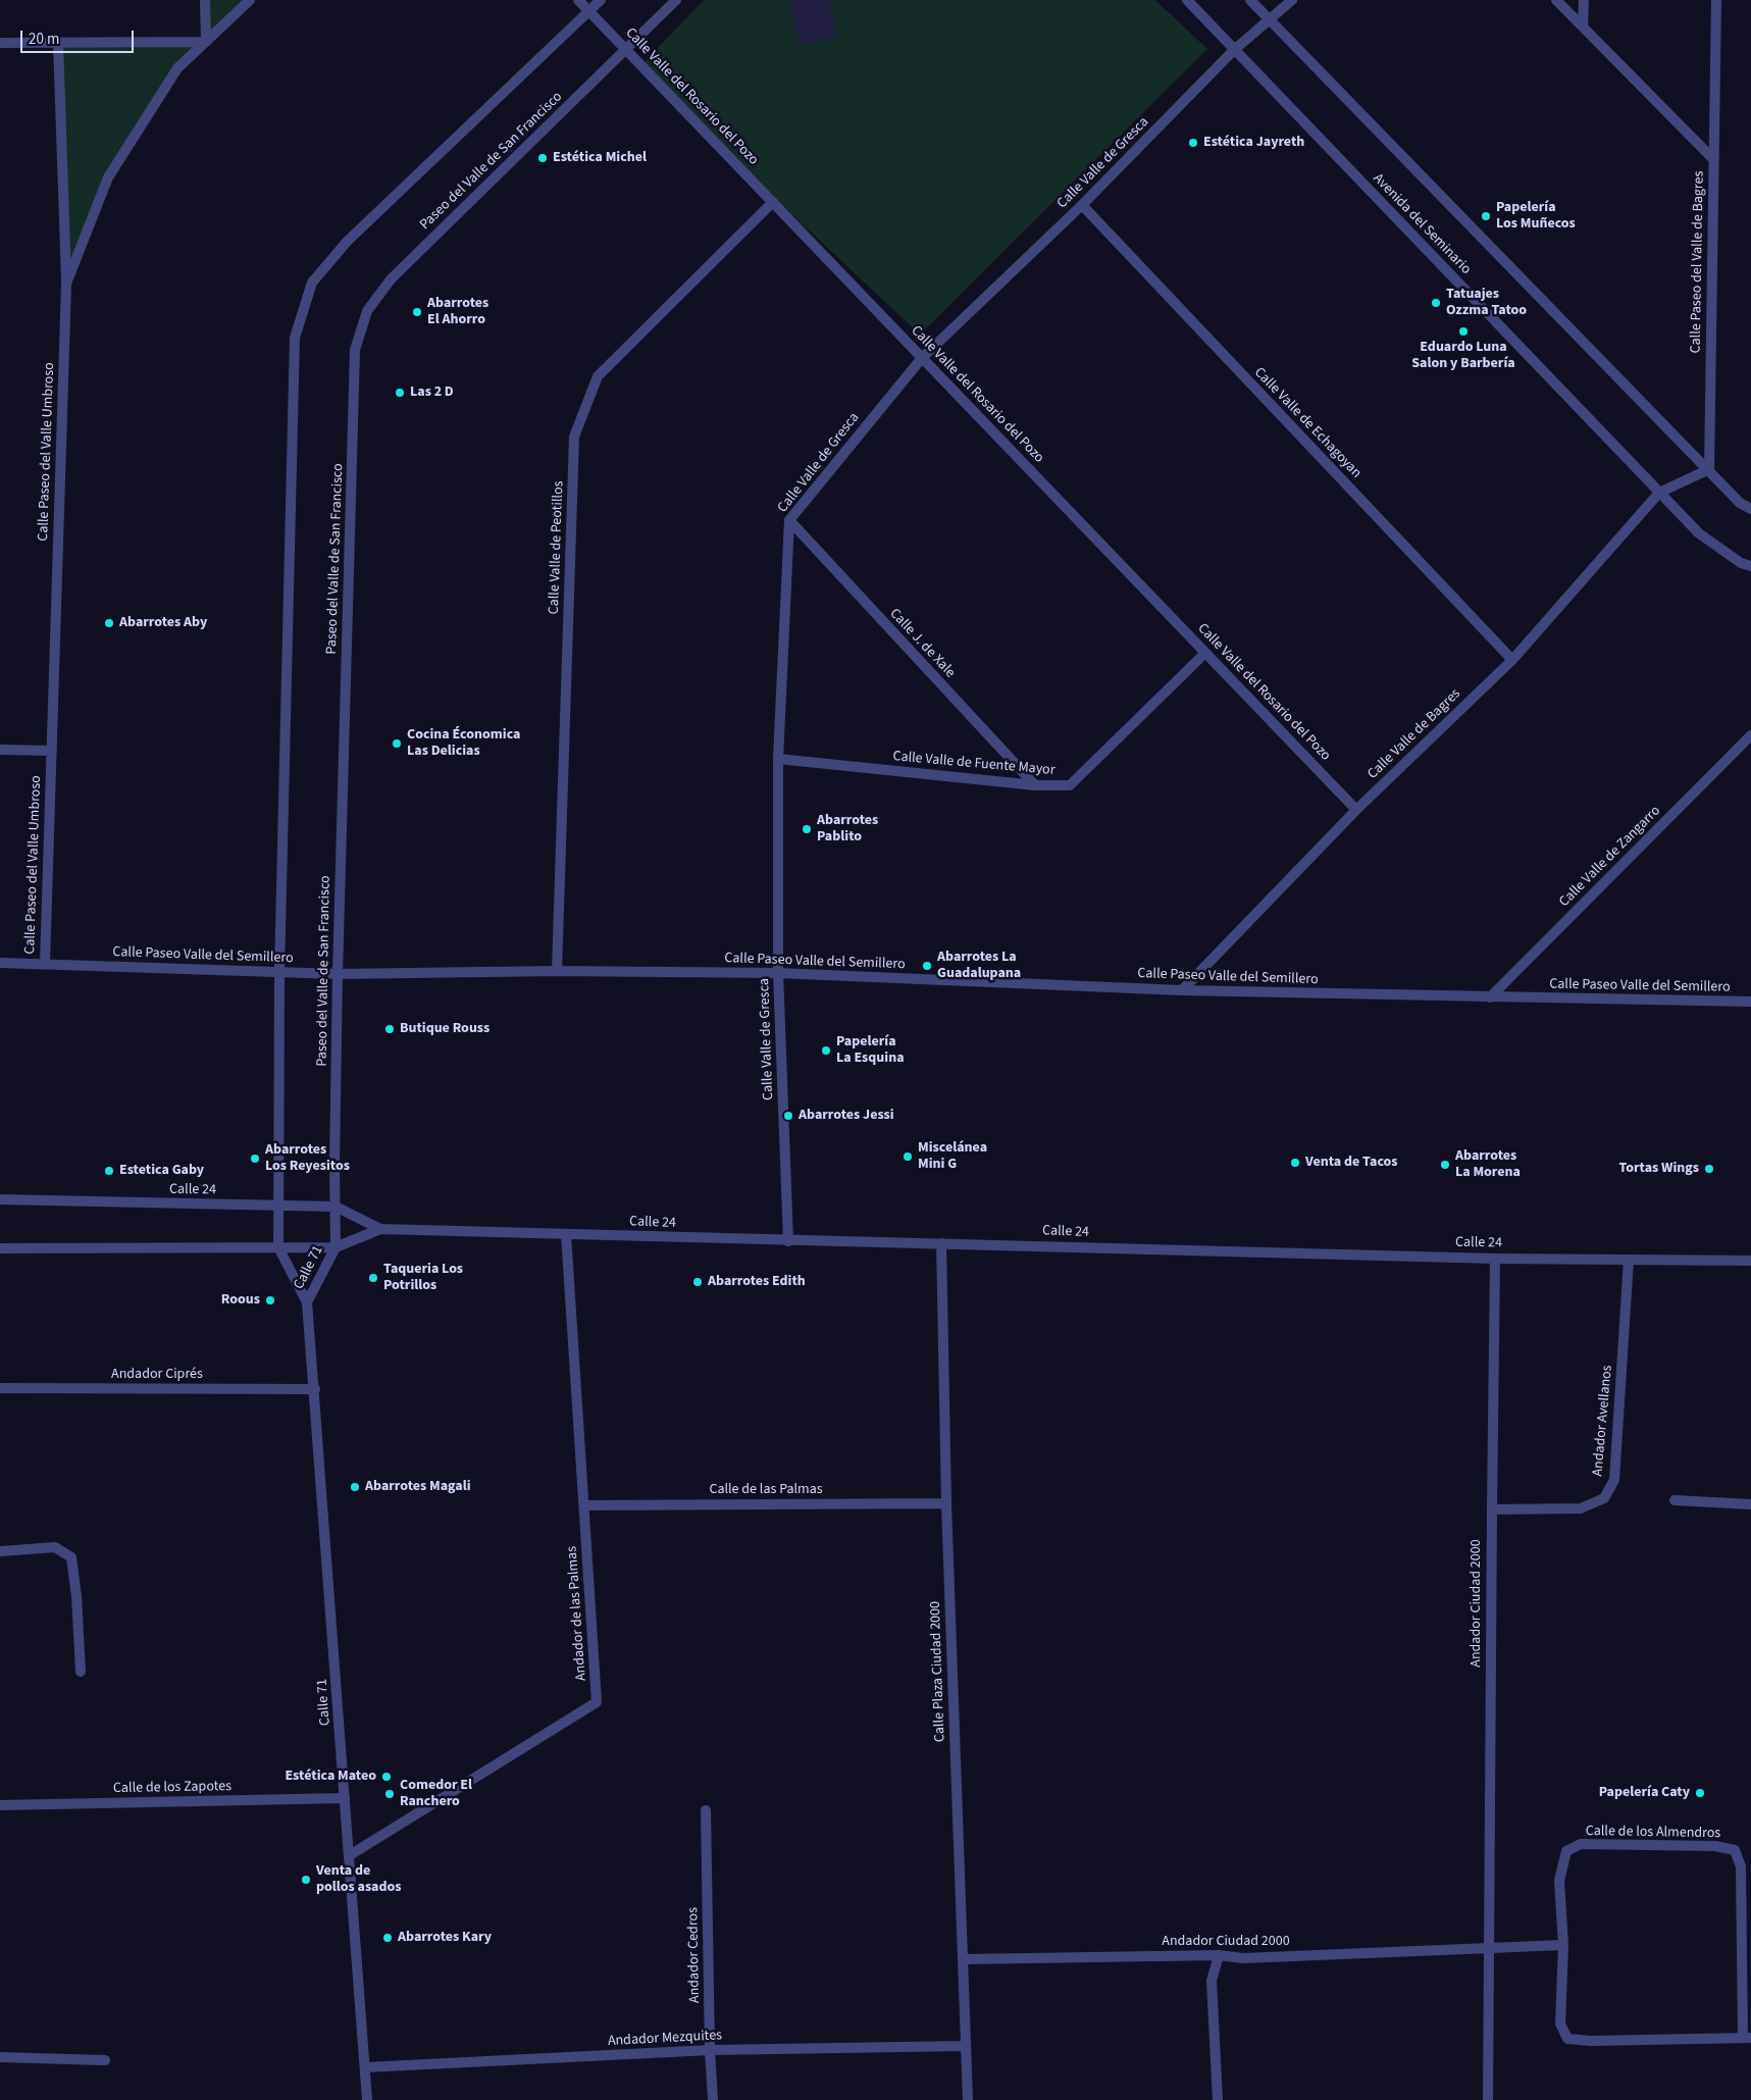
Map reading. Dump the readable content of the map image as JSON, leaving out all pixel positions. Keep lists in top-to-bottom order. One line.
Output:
{"streets":{"street":["Calle Valle del Rosario del Pozo","Paseo del Valle de San Francisco","Calle Valle de Gresca","Avenida del Seminario","Calle Paseo del Valle de Bagres","Calle Valle de Echagoyan","Calle Paseo del Valle Umbroso","Calle Valle de Peotillos","Calle J. de Xale","Calle Valle de Bagres","Calle Valle de Fuente Mayor","Calle Valle de Zangarro","Calle Paseo Valle del Semillero","Calle 24","Calle 71","Andador Ciprés","Andador Avellanos","Calle de las Palmas","Andador Ciudad 2000","Andador de las Palmas","Calle Plaza Ciudad 2000","Calle de los Zapotes","Calle de los Almendros","Andador Cedros","Andador Mezquites"]},"crossings":[["Calle Valle del Rosario del Pozo","Paseo del Valle de San Francisco"],["Calle Valle del Rosario del Pozo","Calle Valle de Gresca"],["Calle Valle del Rosario del Pozo","Calle Valle de Peotillos"],["Calle Valle del Rosario del Pozo","Calle Valle de Bagres"],["Calle Valle del Rosario del Pozo","Calle Valle de Fuente Mayor"],["Paseo del Valle de San Francisco","Calle Paseo Valle del Semillero"],["Paseo del Valle de San Francisco","Calle 24"],["Paseo del Valle de San Francisco","Calle 71"],["Calle Valle de Gresca","Avenida del Seminario"],["Calle Valle de Gresca","Calle Valle de Echagoyan"],["Calle Valle de Gresca","Calle J. de Xale"],["Calle Valle de Gresca","Calle Valle de Fuente Mayor"],["Calle Valle de Gresca","Calle Paseo Valle del Semillero"],["Calle Valle de Gresca","Calle 24"],["Avenida del Seminario","Calle Valle de Bagres"],["Calle Valle de Echagoyan","Calle Valle de Bagres"],["Calle Paseo del Valle Umbroso","Calle Paseo Valle del Semillero"],["Calle Valle de Peotillos","Calle Paseo Valle del Semillero"],["Calle J. de Xale","Calle Valle de Fuente Mayor"],["Calle Valle de Bagres","Calle Paseo Valle del Semillero"],["Calle Valle de Zangarro","Calle Paseo Valle del Semillero"],["Calle 24","Calle 71"],["Calle 24","Andador Avellanos"],["Calle 24","Andador Ciudad 2000"],["Calle 24","Andador de las Palmas"],["Calle 24","Calle Plaza Ciudad 2000"],["Calle 71","Andador Ciprés"],["Calle 71","Andador de las Palmas"],["Calle 71","Calle de los Zapotes"],["Calle 71","Andador Mezquites"],["Andador Avellanos","Andador Ciudad 2000"],["Calle de las Palmas","Andador de las Palmas"],["Calle de las Palmas","Calle Plaza Ciudad 2000"],["Andador Ciudad 2000","Calle Plaza Ciudad 2000"],["Andador Ciudad 2000","Calle de los Almendros"],["Calle Plaza Ciudad 2000","Andador Mezquites"],["Andador Cedros","Andador Mezquites"]],"places":["Estética Jayreth","Estética Michel","Papelería Los Muñecos","Tatuajes Ozzma Tatoo","Abarrotes El Ahorro","Eduardo Luna Salon y Barbería","Las 2 D","Abarrotes Aby","Cocina Économica Las Delicias","Abarrotes Pablito","Abarrotes La Guadalupana","Butique Rouss","Papelería La Esquina","Abarrotes Jessi","Miscelánea Mini G","Abarrotes Los Reyesitos","Venta de Tacos","Abarrotes La Morena","Tortas Wings","Estetica Gaby","Taqueria Los Potrillos","Abarrotes Edith","Roous","Abarrotes Magali","Estética Mateo","Papelería Caty","Comedor El Ranchero","Venta de pollos asados","Abarrotes Kary"],"scale_bar":"20 m"}
